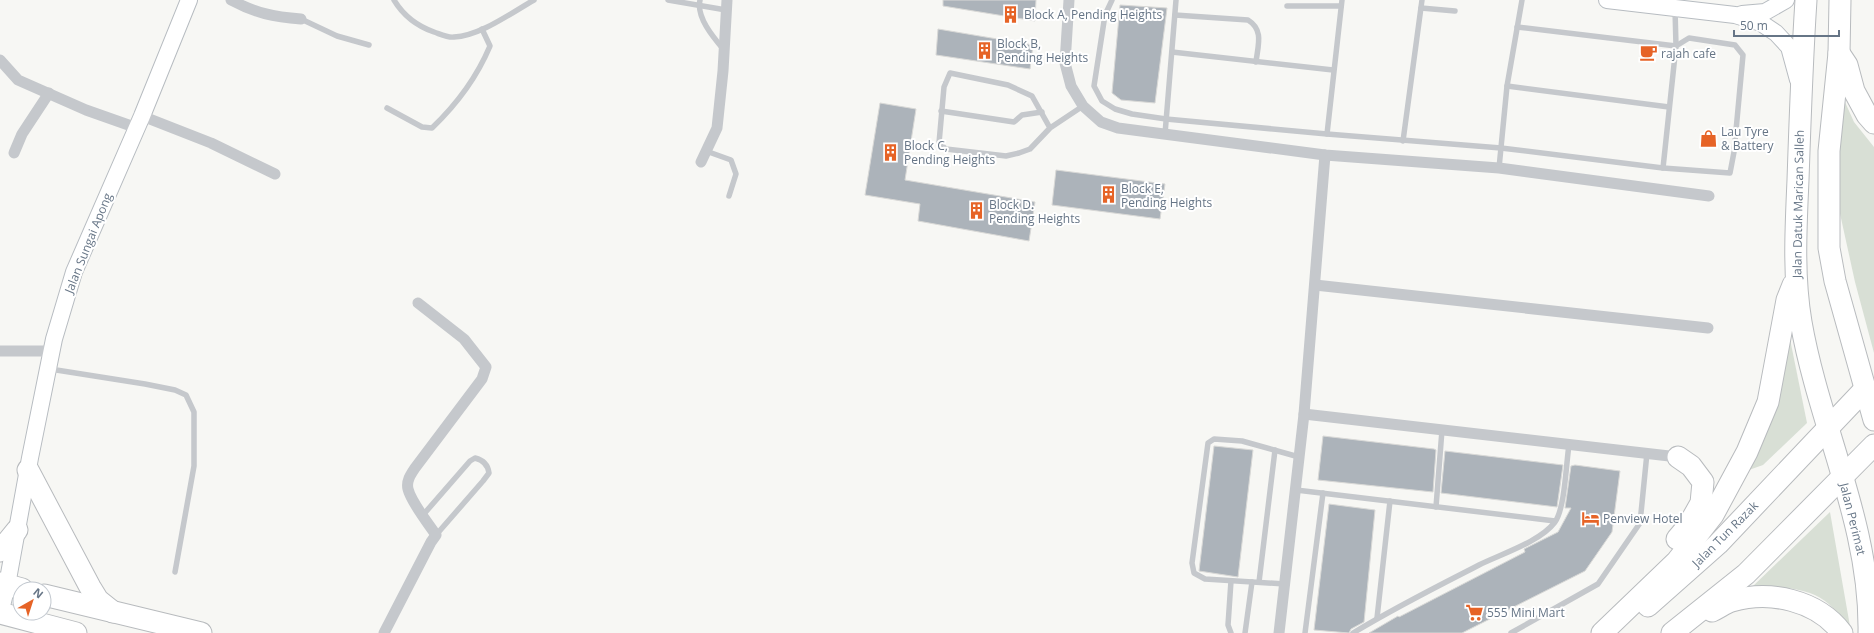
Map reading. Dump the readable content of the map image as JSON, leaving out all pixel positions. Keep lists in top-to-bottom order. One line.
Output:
{"streets":{"highway":["Jalan Datuk Marican Salleh","Jalan Perimat","Jalan Tun Razak"],"street":["Jalan Sungai Apong"]},"crossings":[["Jalan Datuk Marican Salleh","Jalan Perimat"],["Jalan Datuk Marican Salleh","Jalan Tun Razak"]],"places":{"building":["Block A, Pending Heights","Block B, Pending Heights","Block C, Pending Heights","Block E, Pending Heights","Block D. Pending Heights"],"cafe":["rajah cafe"],"shop":["Lau Tyre & Battery"],"hotel":["Penview Hotel"],"supermarket":["555 Mini Mart"]},"scale_bar":"50 m","north":"top right"}
